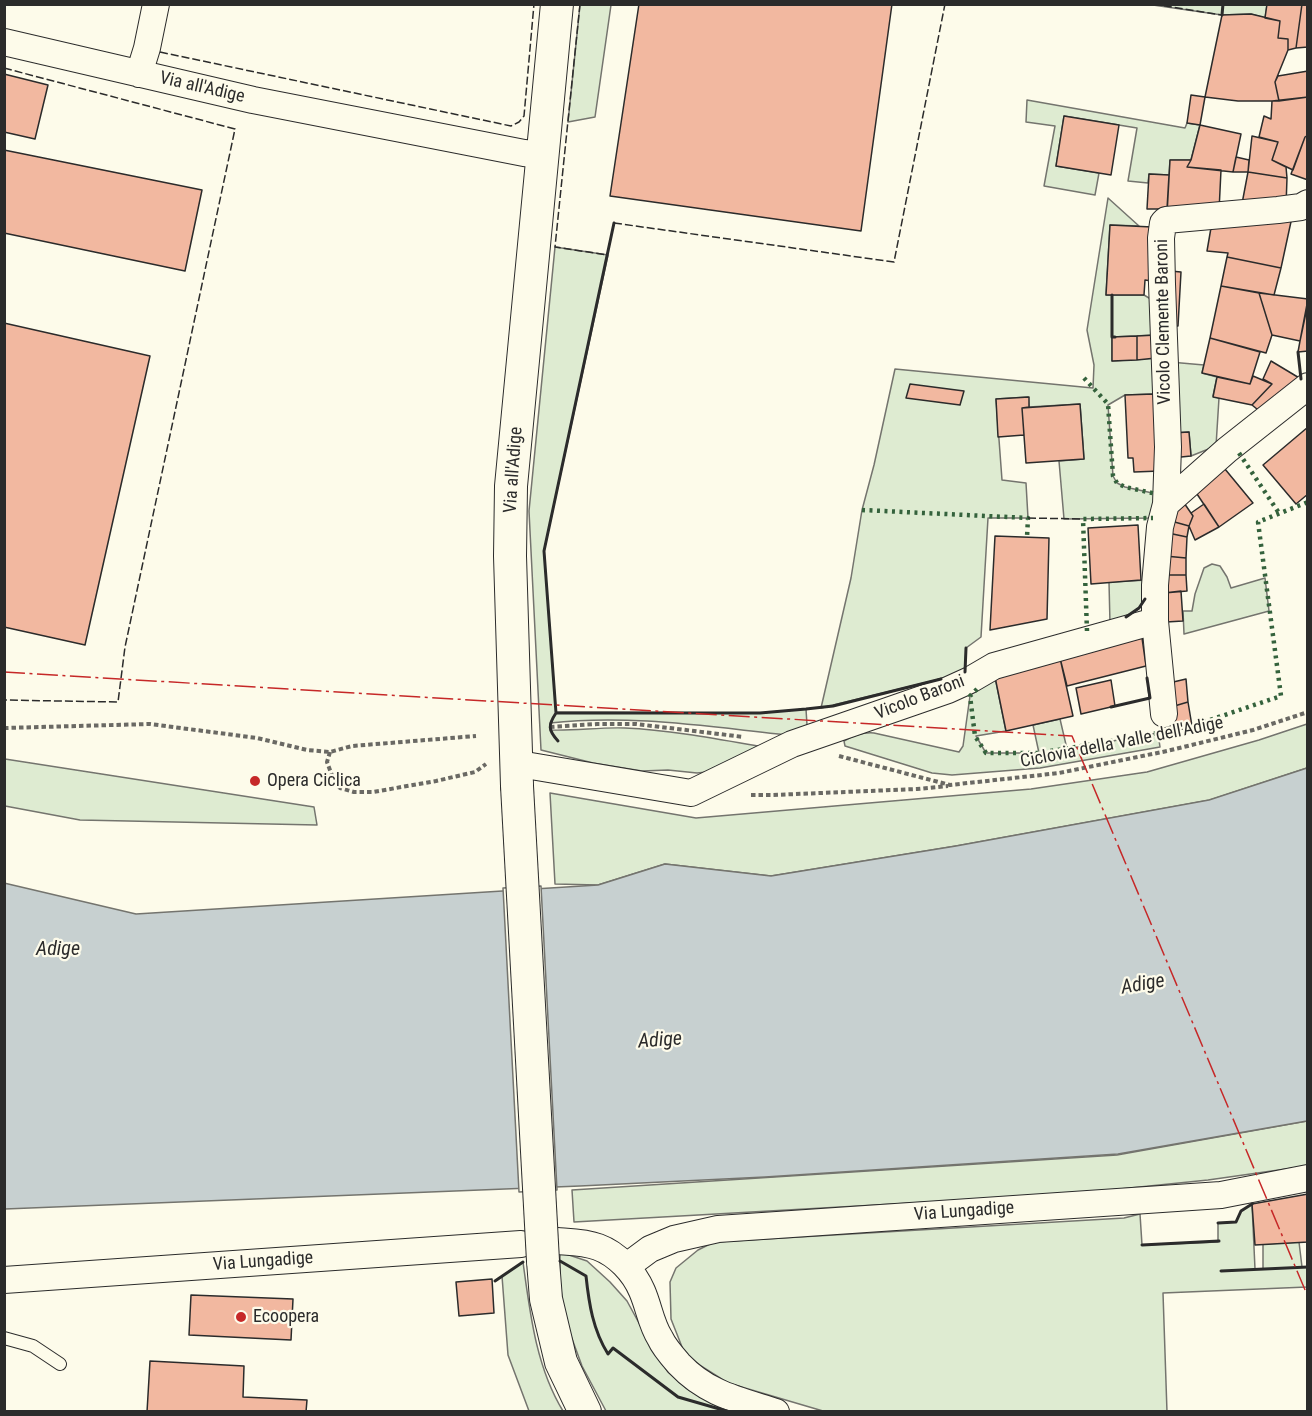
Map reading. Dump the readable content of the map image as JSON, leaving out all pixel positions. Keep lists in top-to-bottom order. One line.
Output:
{"streets":{"street":["Via all'Adige","Vicolo Clemente Baroni","Vicolo Baroni","Via Lungadige"],"path":["Ciclovia della Valle dell'Adige"]},"crossings":[["Via all'Adige","Vicolo Baroni"],["Via all'Adige","Via Lungadige"],["Vicolo Clemente Baroni","Vicolo Baroni"]],"water":["Adige"],"places":["Opera Ciclica","Ecoopera"]}
